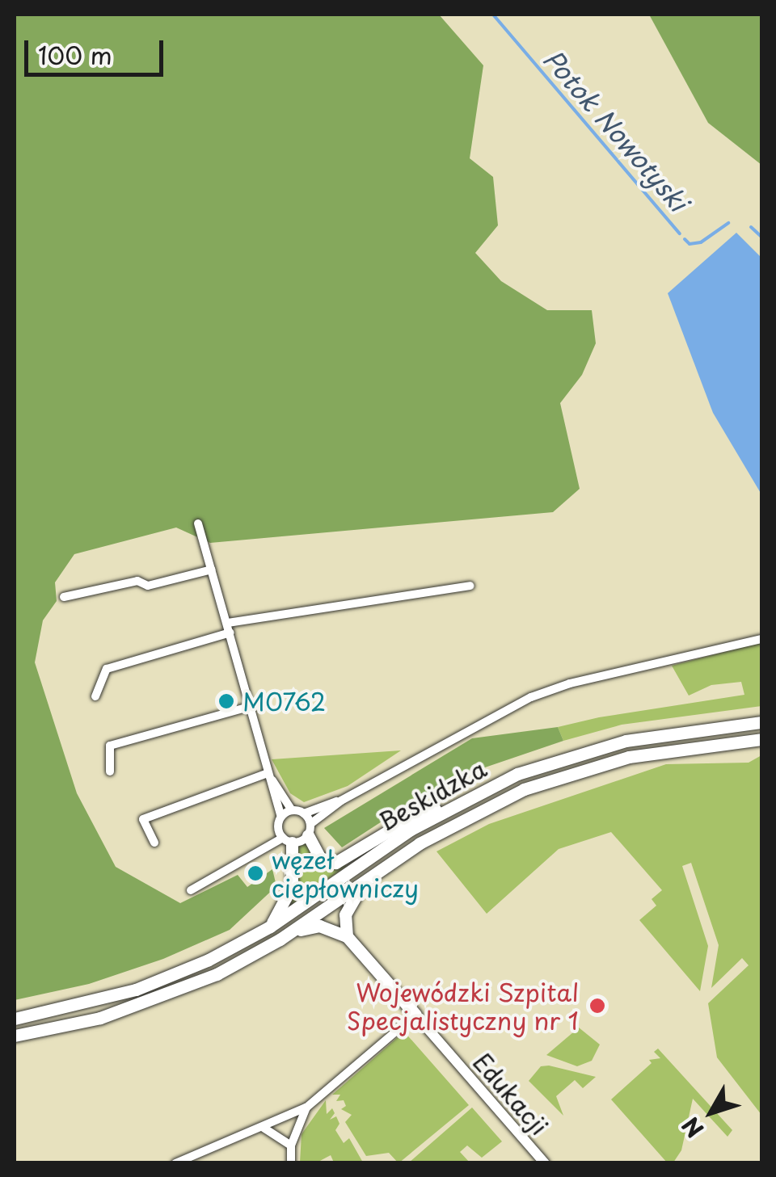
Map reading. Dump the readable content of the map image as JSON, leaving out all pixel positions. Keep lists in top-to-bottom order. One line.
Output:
{"streets":{"main road":["Beskidzka"],"street":["Edukacji"]},"water":["Potok Nowotyski"],"places":["M0762","węzeł ciepłowniczy","Wojewódzki Szpital Specjalistyczny nr 1"],"scale_bar":"100 m","north":"bottom left"}
